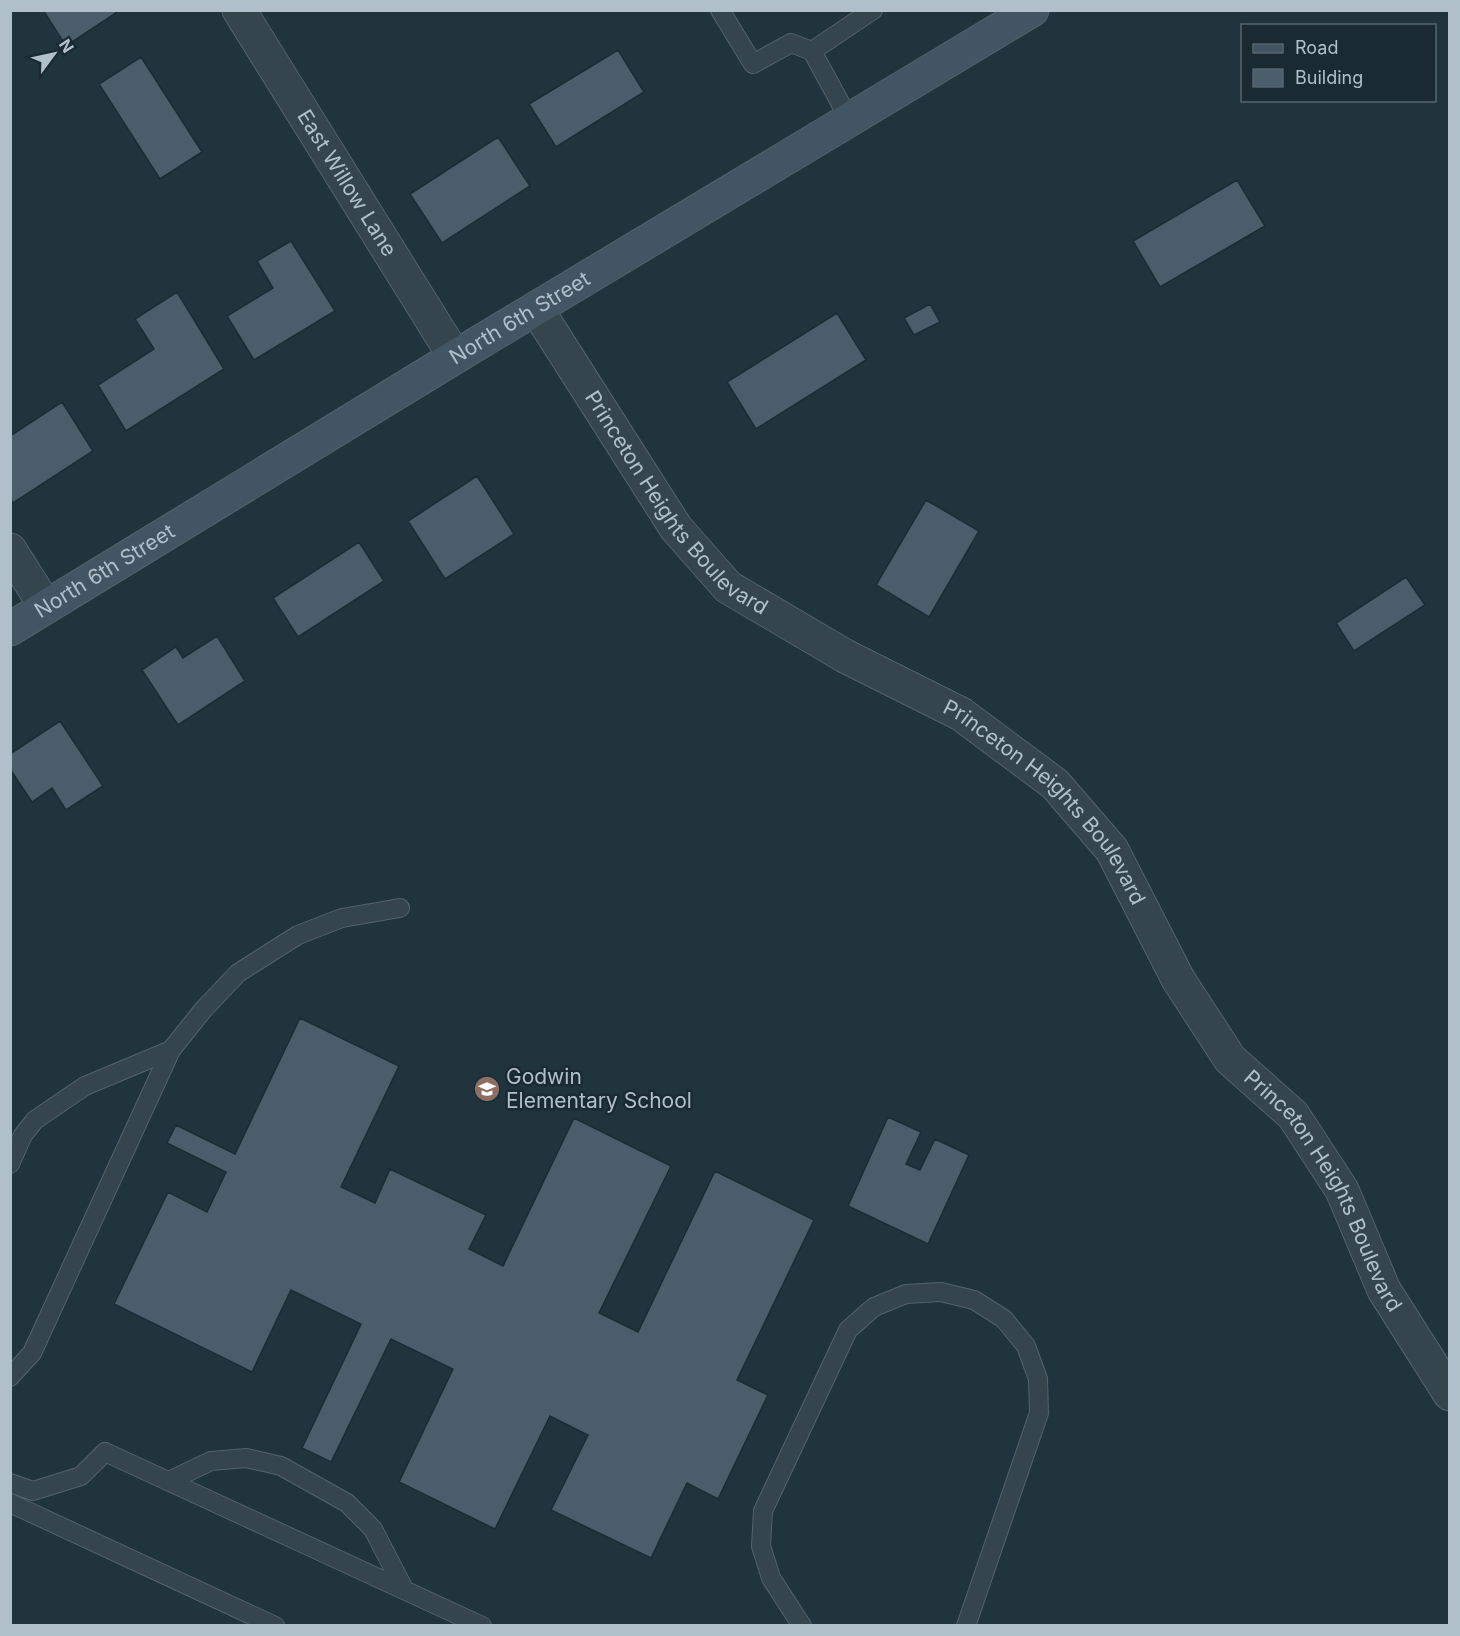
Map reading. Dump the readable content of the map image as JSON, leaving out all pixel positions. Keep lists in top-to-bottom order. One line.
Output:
{"streets":{"main road":["North 6th Street"],"street":["East Willow Lane","Princeton Heights Boulevard"]},"crossings":[["East Willow Lane","North 6th Street"],["North 6th Street","Princeton Heights Boulevard"]],"places":{"school or university":["Godwin Elementary School"]},"legend":["Road","Building"],"north":"top right"}
